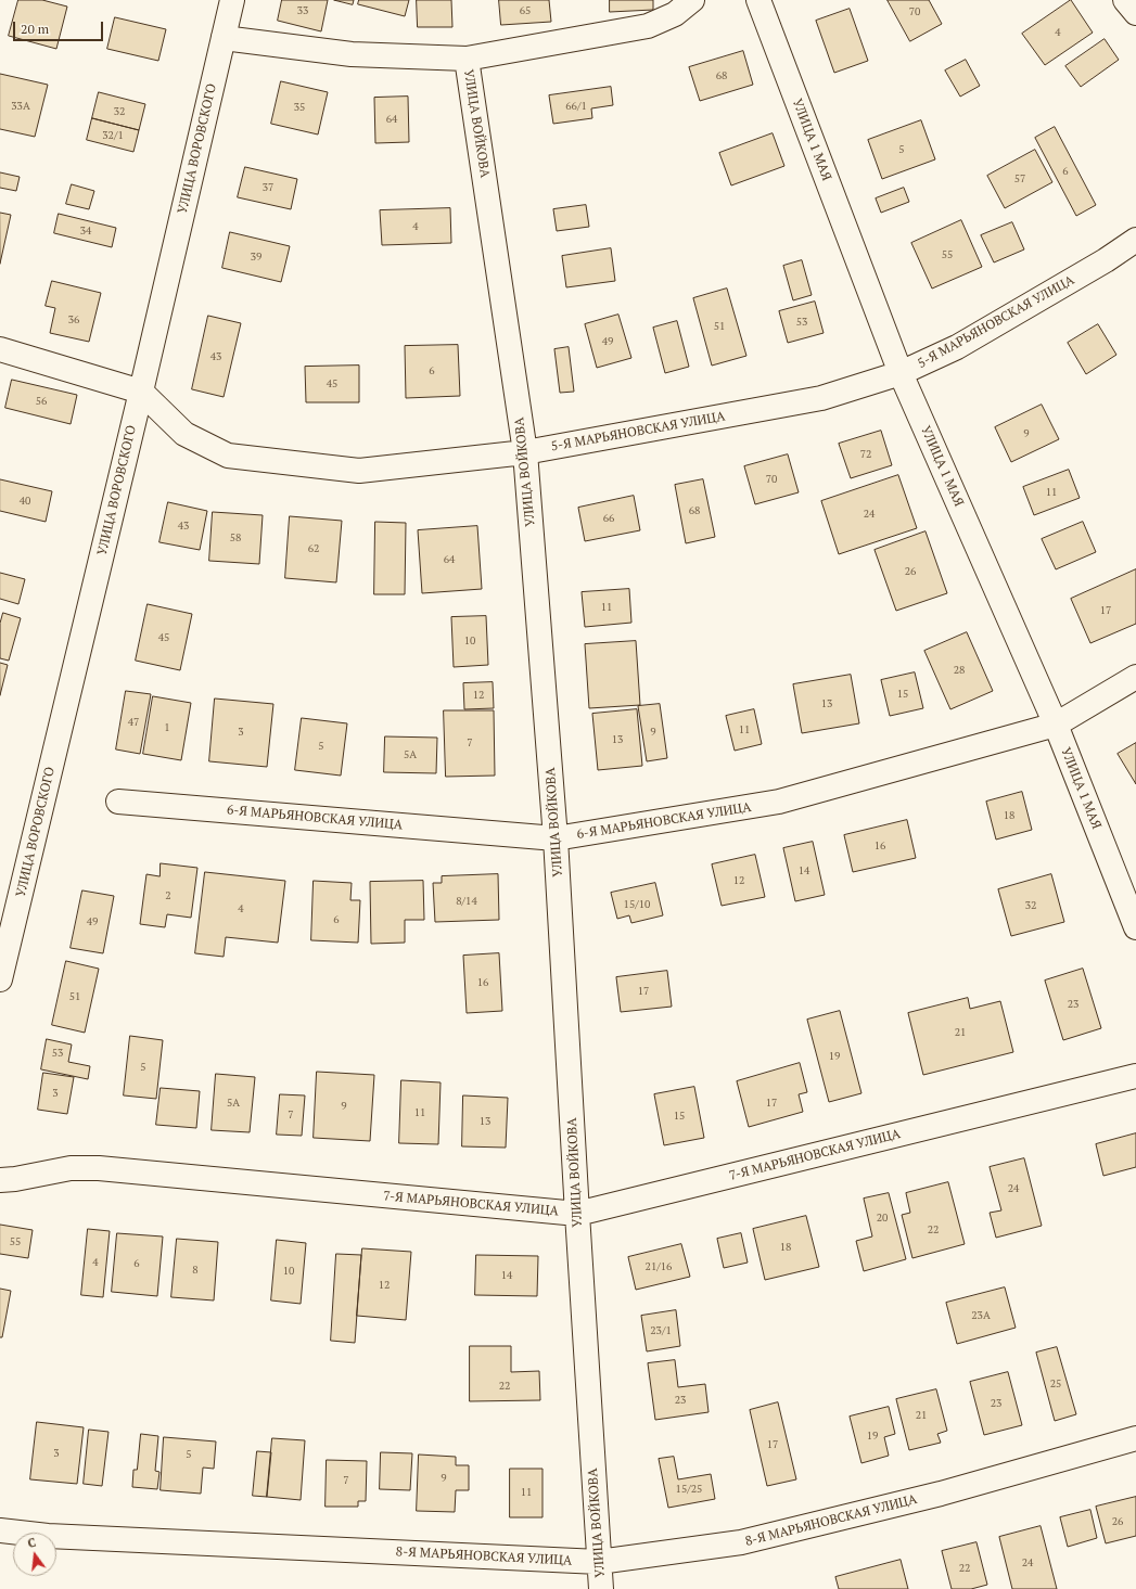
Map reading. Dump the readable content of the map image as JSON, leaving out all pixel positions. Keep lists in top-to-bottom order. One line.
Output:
{"streets":{"street":["УЛИЦА ВОЙКОВА","УЛИЦА 1 МАЯ","УЛИЦА ВОРОВСКОГО","5-Я МАРЬЯНОВСКАЯ УЛИЦА","6-Я МАРЬЯНОВСКАЯ УЛИЦА","7-Я МАРЬЯНОВСКАЯ УЛИЦА","8-Я МАРЬЯНОВСКАЯ УЛИЦА"]},"crossings":[["УЛИЦА ВОЙКОВА","5-Я МАРЬЯНОВСКАЯ УЛИЦА"],["УЛИЦА ВОЙКОВА","6-Я МАРЬЯНОВСКАЯ УЛИЦА"],["УЛИЦА ВОЙКОВА","7-Я МАРЬЯНОВСКАЯ УЛИЦА"],["УЛИЦА ВОЙКОВА","8-Я МАРЬЯНОВСКАЯ УЛИЦА"],["УЛИЦА 1 МАЯ","5-Я МАРЬЯНОВСКАЯ УЛИЦА"],["УЛИЦА 1 МАЯ","6-Я МАРЬЯНОВСКАЯ УЛИЦА"],["УЛИЦА ВОРОВСКОГО","5-Я МАРЬЯНОВСКАЯ УЛИЦА"]],"house_numbers":["33","65","70","4","68","33А","66/1","35","32","64","32/1","5","6","57","37","4","34","55","39","36","53","51","49","43","6","45","56","9","72","70","11","40","68","24","66","43","58","62","64","26","11","17","45","10","28","15","12","13","47","1","11","3","9","13","7","5","5А","18","16","14","12","2","8/14","15/10","32","4","6","49","16","17","51","23","21","53","19","5","3","5А","17","9","11","7","15","13","24","20","22","55","18","4","6","21/16","8","10","14","12","23А","23/1","25","22","23","23","21","19","17","3","5","9","7","15/25","11","26","24","22"],"scale_bar":"20 m","north":"top"}
